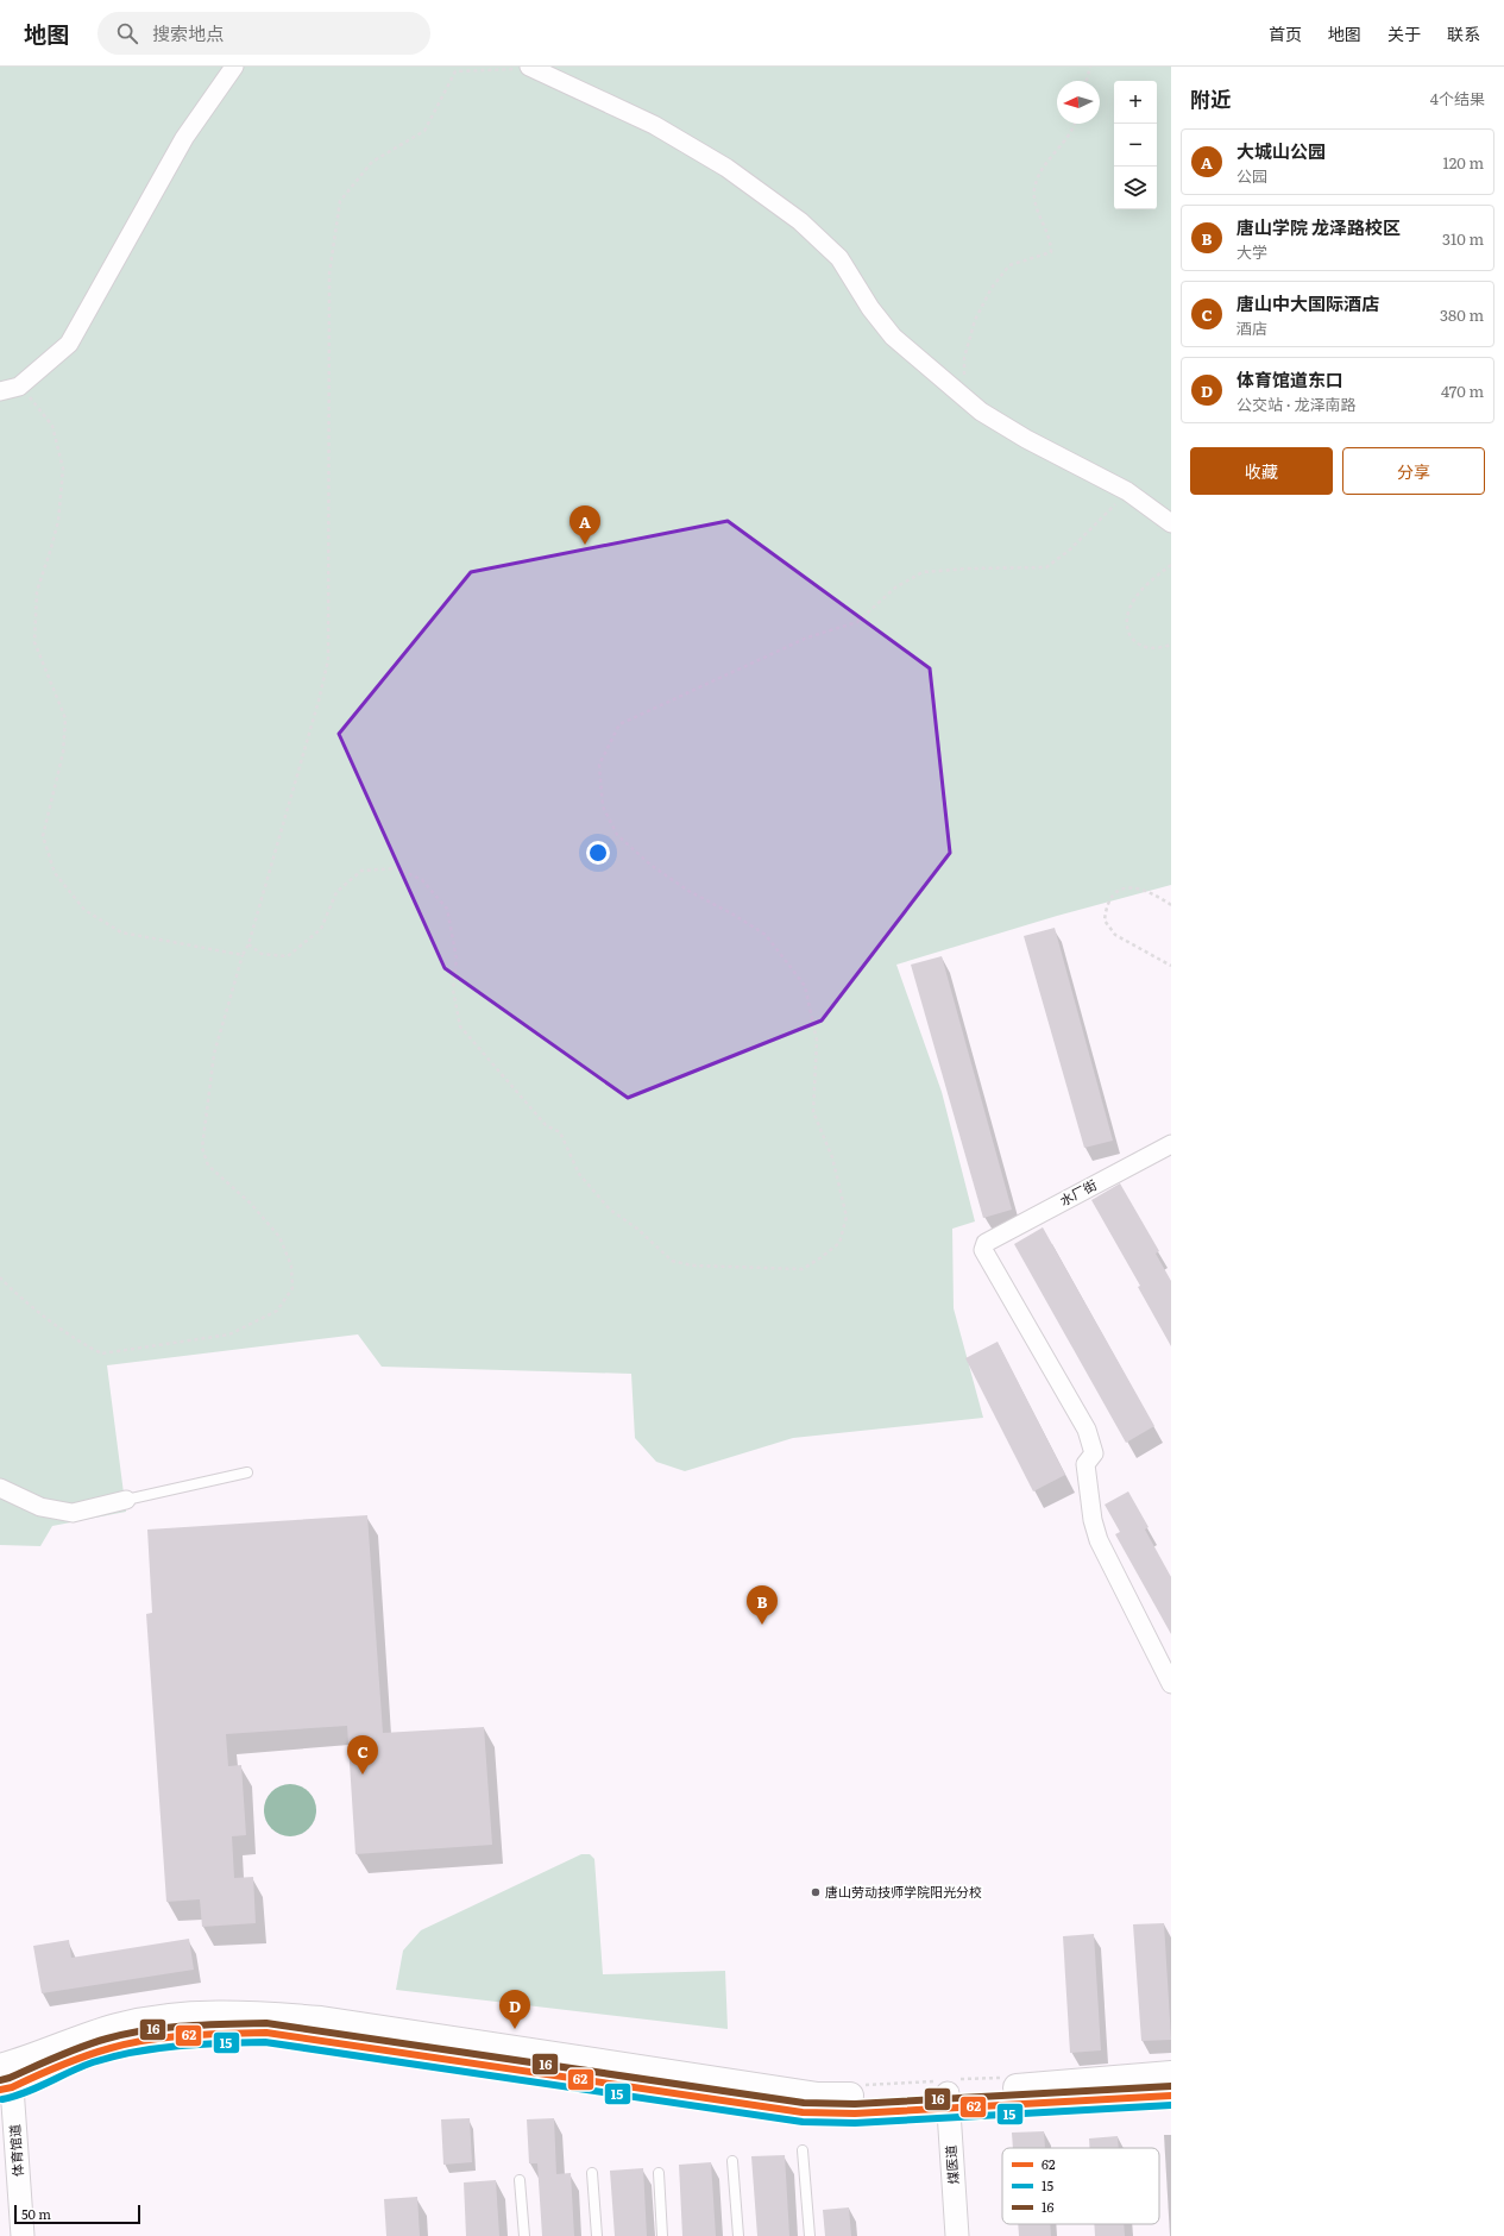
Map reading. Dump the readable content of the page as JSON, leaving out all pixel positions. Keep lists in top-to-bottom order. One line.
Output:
{"streets":{"street":["水厂街","体育馆道","煤医道"]},"places":["唐山劳动技师学院阳光分校"],"lines":["transit line 16","transit line 62","transit line 15"],"legend":["62","15","16"],"scale_bar":"50 m","north":"left","page":{"header":"地图","search":"搜索地点","nav":["首页","地图","关于","联系"],"heading":["附近","4个结果"],"map_buttons":["+","−"],"list":[{"mark":"A","name":"大城山公园","note":"公园","value":"120 m"},{"mark":"B","name":"唐山学院 龙泽路校区","note":"大学","value":"310 m"},{"mark":"C","name":"唐山中大国际酒店","note":"酒店","value":"380 m"},{"mark":"D","name":"体育馆道东口","note":"公交站 · 龙泽南路","value":"470 m"}],"buttons":["收藏","分享"],"pins":["A","B","C","D"],"scale":"50 m"}}
